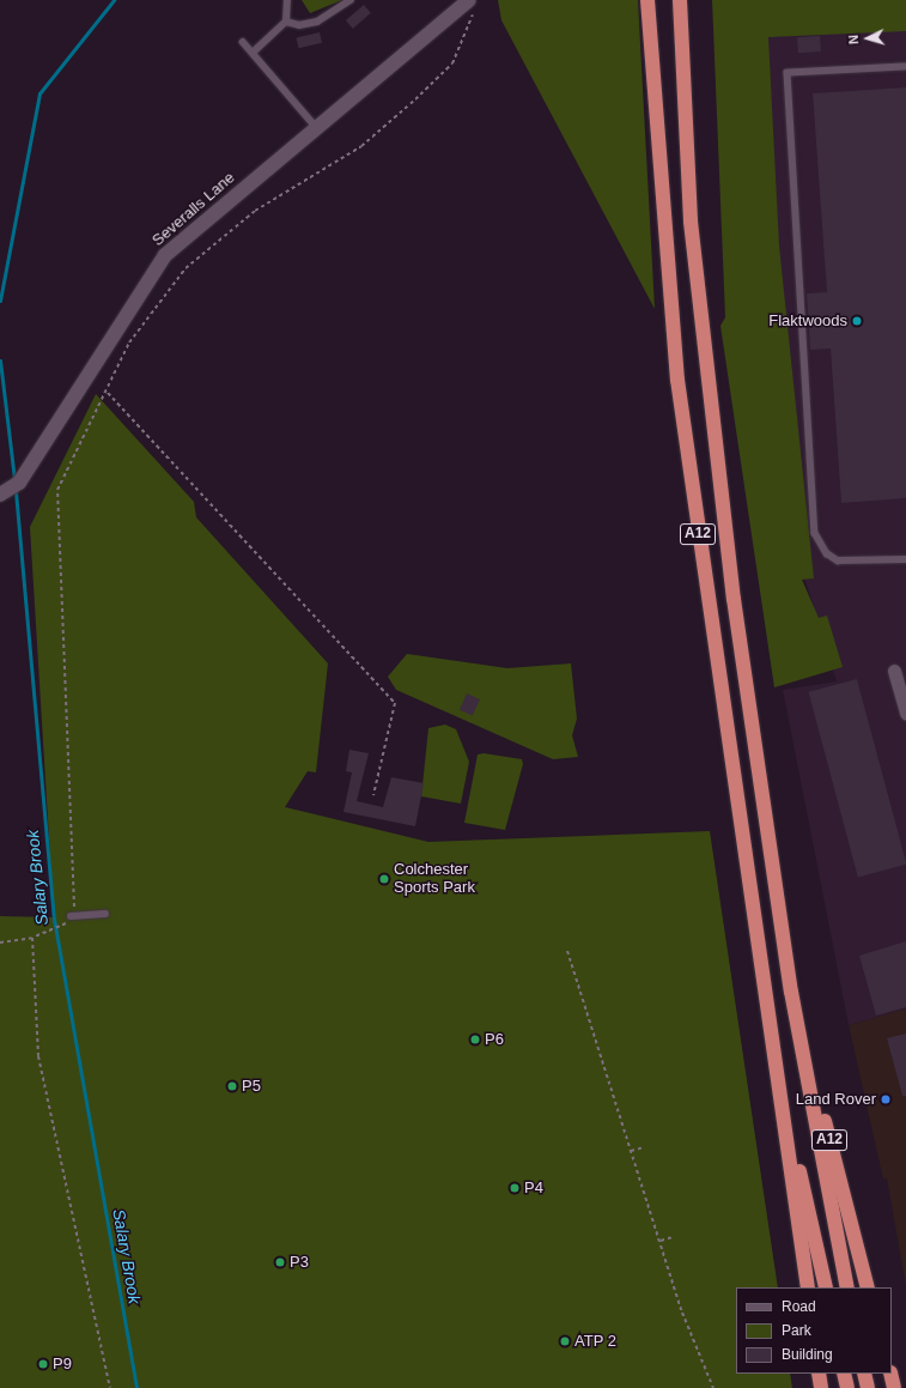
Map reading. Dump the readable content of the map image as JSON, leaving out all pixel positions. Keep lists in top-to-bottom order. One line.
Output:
{"streets":{"highway":["A12"],"street":["Severalls Lane"]},"water":["Salary Brook"],"places":["Flaktwoods","Colchester Sports Park","P6","P5","Land Rover","P4","P3","ATP 2","P9"],"legend":["Road","Park","Building"],"north":"left"}
